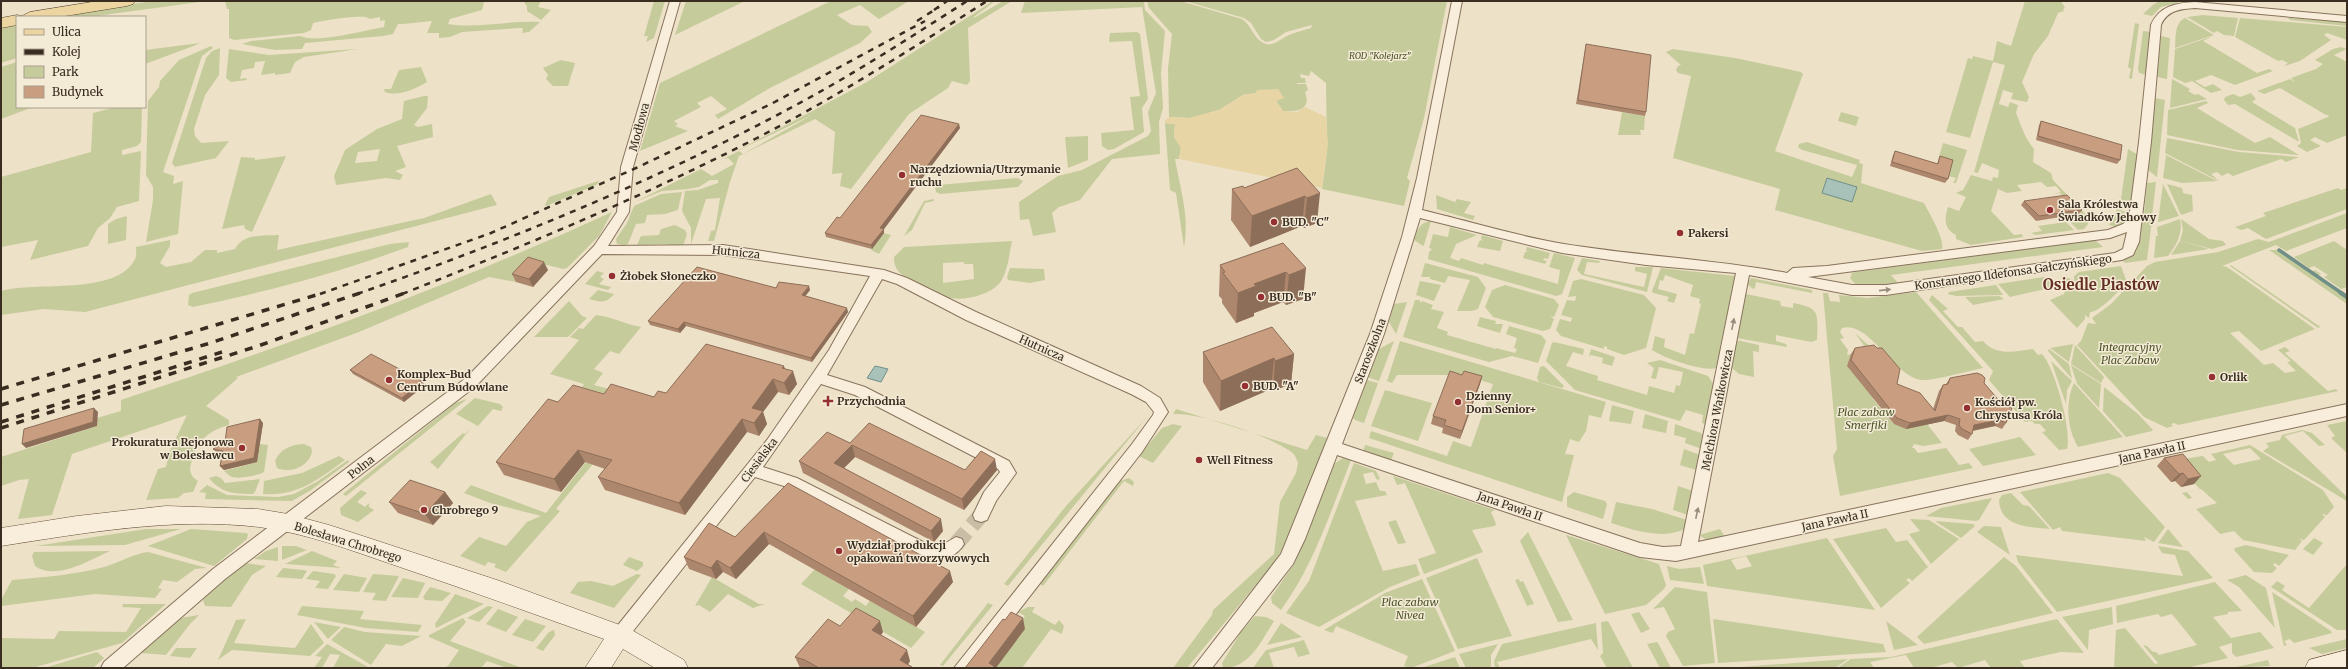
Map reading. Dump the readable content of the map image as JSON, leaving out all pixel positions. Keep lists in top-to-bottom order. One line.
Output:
{"streets":{"street":["Modłowa","Hutnicza","Konstantego Ildefonsa Gałczyńskiego","Staroszkolna","Melchiora Wańkowicza","Jana Pawła II","Ciesielska","Polna","Bolesława Chrobrego"]},"crossings":[["Modłowa","Hutnicza"],["Modłowa","Polna"],["Hutnicza","Ciesielska"],["Hutnicza","Polna"],["Konstantego Ildefonsa Gałczyńskiego","Staroszkolna"],["Konstantego Ildefonsa Gałczyńskiego","Melchiora Wańkowicza"],["Staroszkolna","Jana Pawła II"],["Melchiora Wańkowicza","Jana Pawła II"],["Ciesielska","Bolesława Chrobrego"],["Polna","Bolesława Chrobrego"]],"one_way":["Melchiora Wańkowicza"],"districts":["Osiedle Piastów"],"parks":["ROD \"Kolejarz\"","Integracyjny Plac Zabaw","Plac zabaw Smerfiki","Plac zabaw Nivea"],"places":{"other":["Narzędziownia/Utrzymanie ruchu","Sala Królestwa Świadków Jehowy","BUD. \"C\"","Pakersi","Żłobek Słoneczko","BUD. \"B\"","Orlik","Komplex-Bud Centrum Budowlane","BUD. \"A\"","Dzienny Dom Senior+","Kościół pw. Chrystusa Króla","Prokuratura Rejonowa w Bolesławcu","Well Fitness","Chrobrego 9","Wydział produkcji opakowań tworzywowych"],"health":["Przychodnia"]},"legend":["Ulica","Kolej","Park","Budynek"]}
